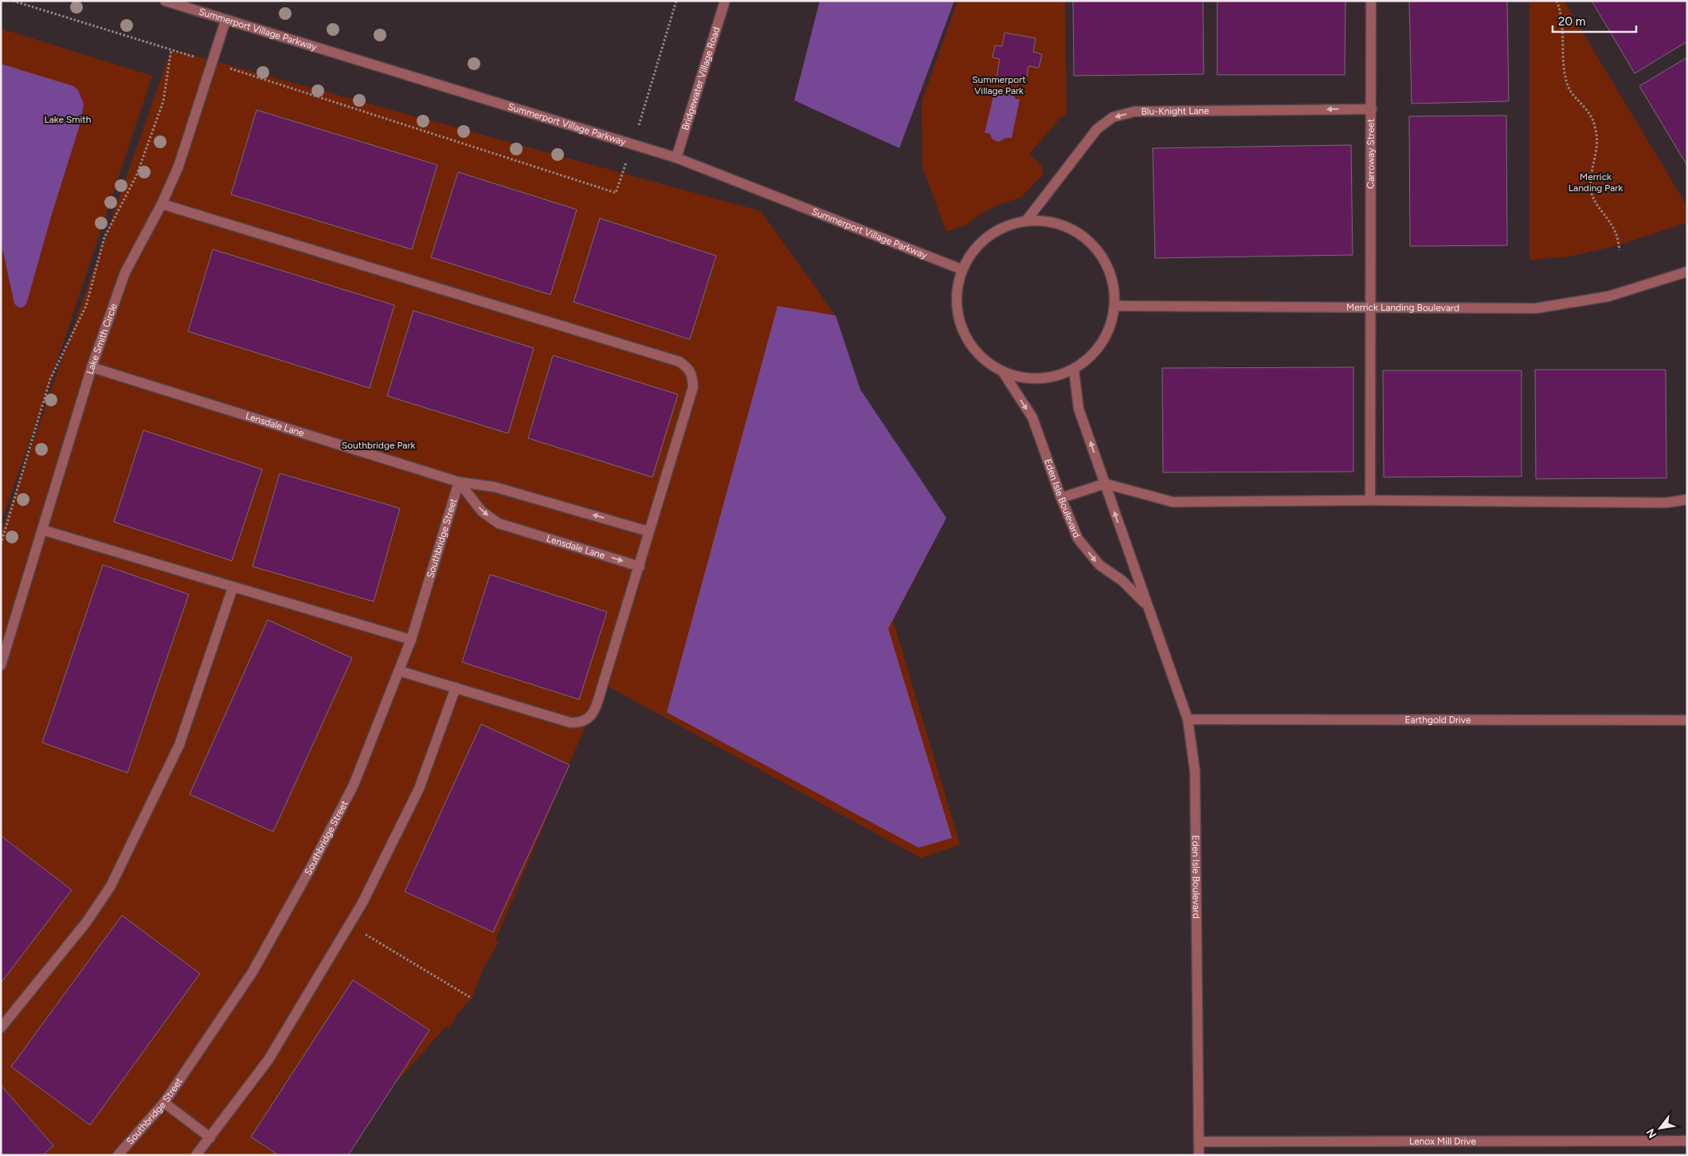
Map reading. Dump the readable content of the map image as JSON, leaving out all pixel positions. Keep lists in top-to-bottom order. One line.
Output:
{"streets":{"street":["Summerport Village Parkway","Bridgewater Village Road","Blu-Knight Lane","Carroway Street","Merrick Landing Boulevard","Lake Smith Circle","Lensdale Lane","Eden Isle Boulevard","Southbridge Street","Earthgold Drive","Lenox Mill Drive"]},"crossings":[["Summerport Village Parkway","Bridgewater Village Road"],["Summerport Village Parkway","Lake Smith Circle"],["Blu-Knight Lane","Carroway Street"],["Carroway Street","Merrick Landing Boulevard"],["Lake Smith Circle","Lensdale Lane"],["Lensdale Lane","Southbridge Street"],["Eden Isle Boulevard","Earthgold Drive"],["Eden Isle Boulevard","Lenox Mill Drive"]],"one_way":["Blu-Knight Lane"],"parks":["Summerport Village Park","Lake Smith","Merrick Landing Park","Southbridge Park"],"scale_bar":"20 m","north":"bottom left"}
